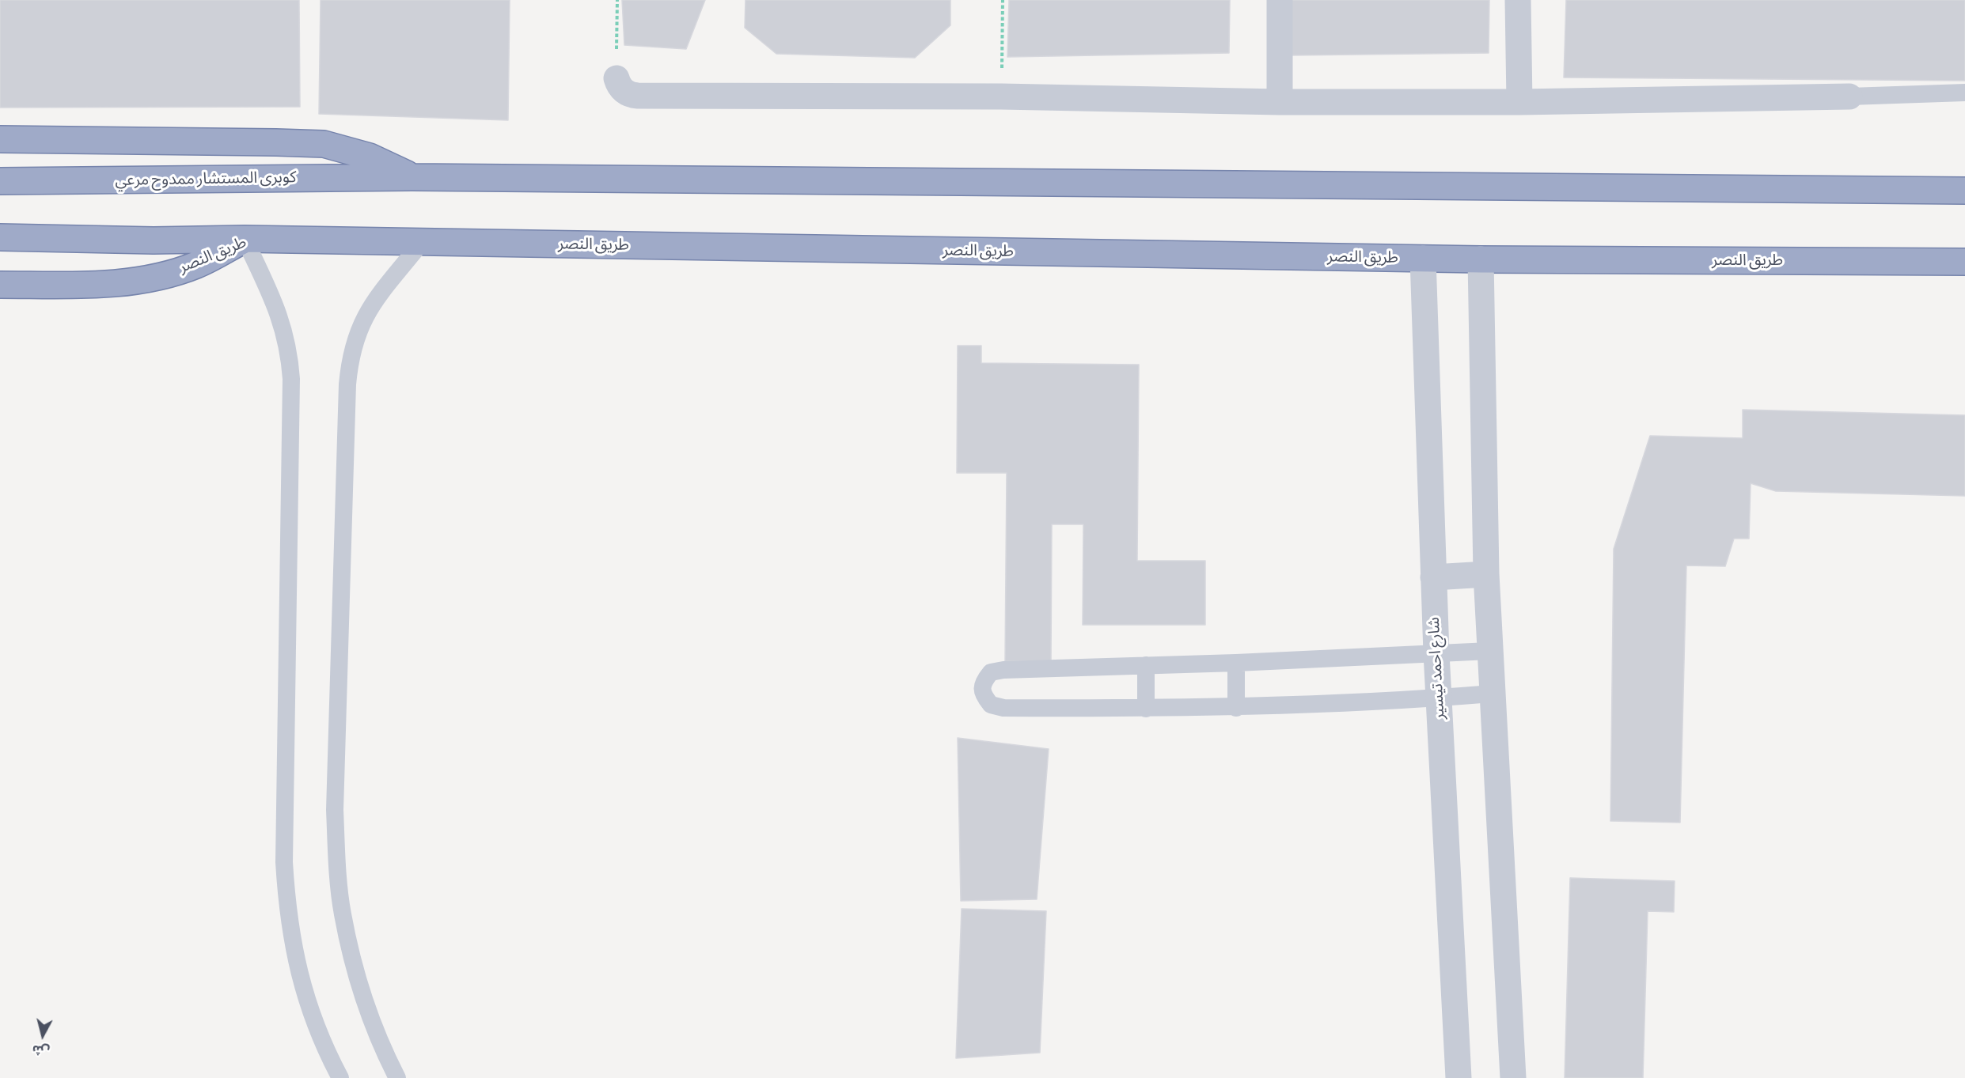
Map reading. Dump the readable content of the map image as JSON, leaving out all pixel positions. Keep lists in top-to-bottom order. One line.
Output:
{"streets":{"highway":["كوبرى المستشار ممدوح مرعي","طريق النصر"],"street":["شارع احمد تيسير"]},"crossings":[["طريق النصر","شارع احمد تيسير"]],"north":"bottom"}
